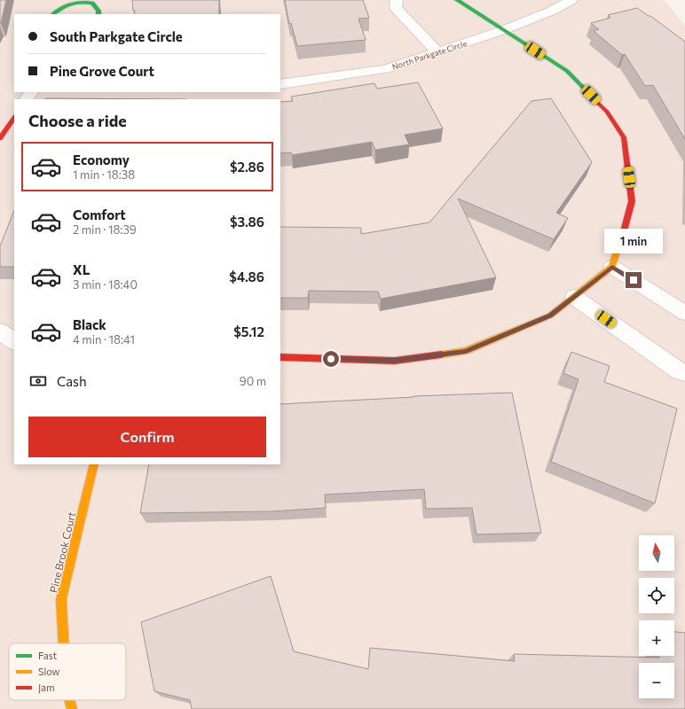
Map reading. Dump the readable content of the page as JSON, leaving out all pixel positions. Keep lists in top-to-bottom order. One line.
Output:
{"streets":{"street":["North Parkgate Circle","Pine Brook Court"]},"legend":["Fast","Slow","Jam"],"north":"top","page":{"banner":["South Parkgate Circle","Pine Grove Court"],"heading":"Choose a ride","list":[{"name":"Economy","note":"1 min · 18:38","value":"$2.86"},{"name":"Comfort","note":"2 min · 18:39","value":"$3.86"},{"name":"XL","note":"3 min · 18:40","value":"$4.86"},{"name":"Black","note":"4 min · 18:41","value":"$5.12"}],"bubble":"1 min","pay":["Cash","90 m"],"buttons":"Confirm","map_buttons":["+","−"]}}
